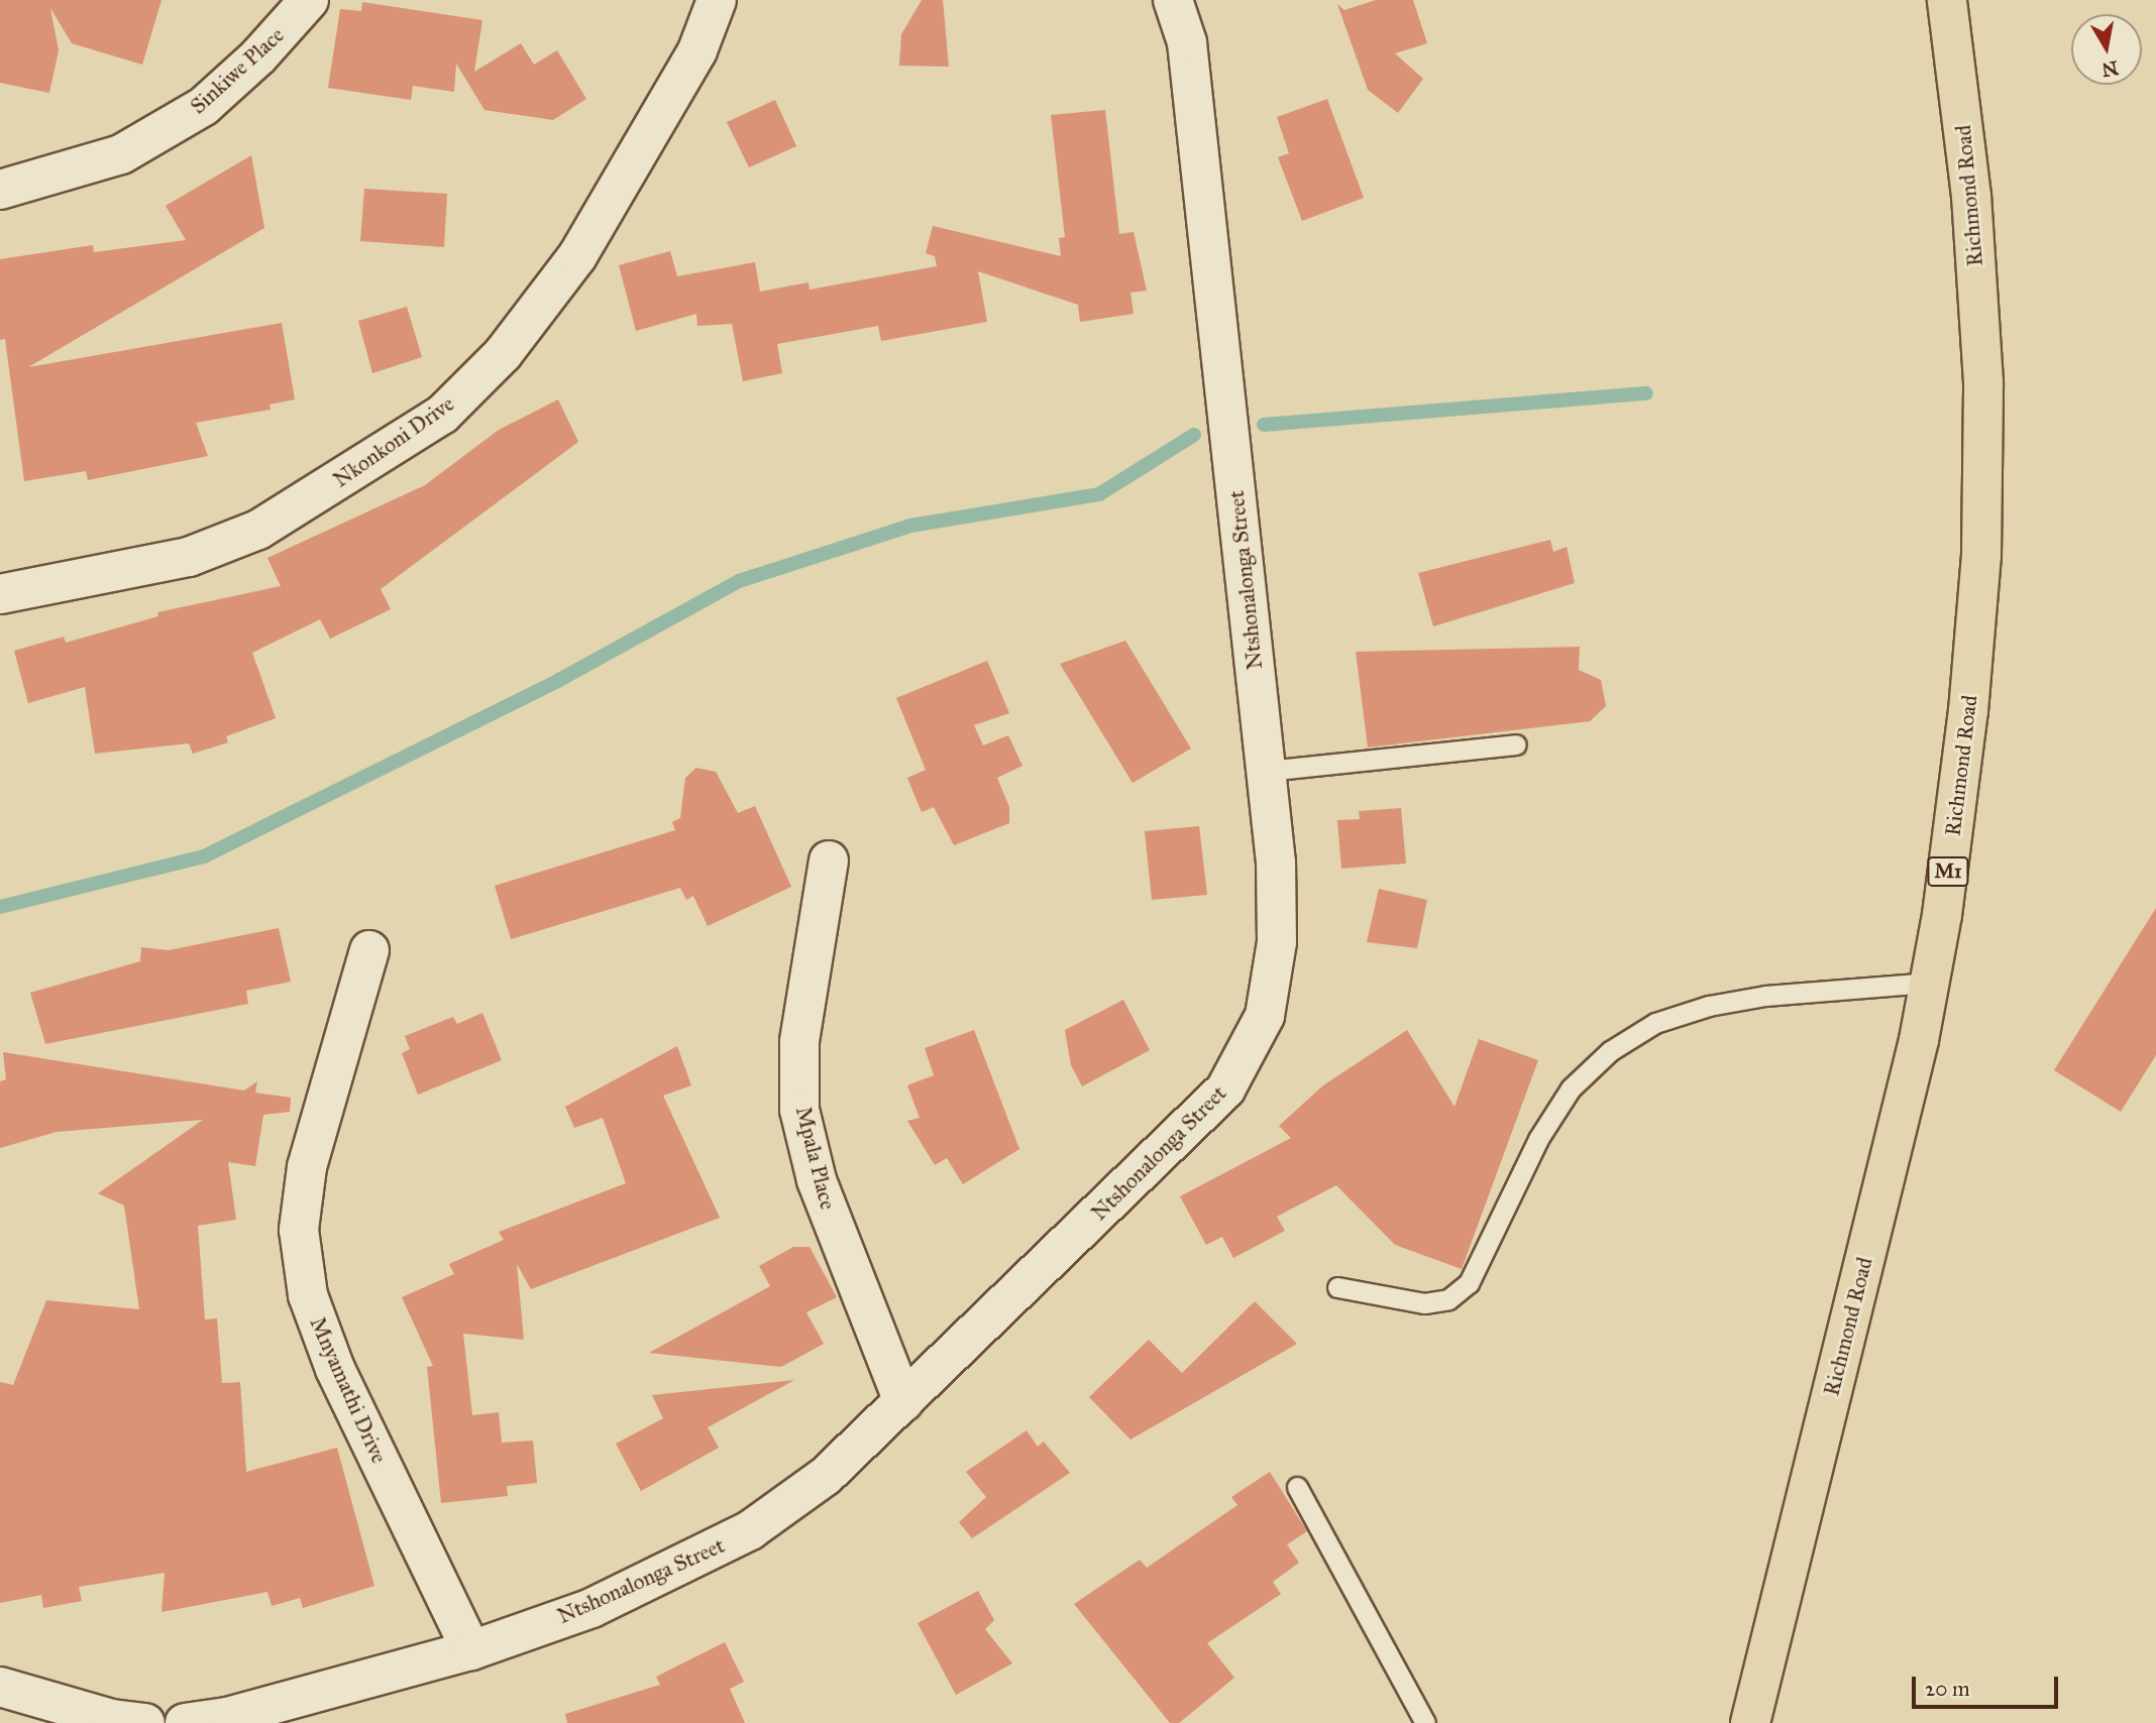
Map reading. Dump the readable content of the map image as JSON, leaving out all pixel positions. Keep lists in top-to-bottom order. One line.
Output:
{"streets":{"highway":["Richmond Road","M1"],"street":["Sinkiwe Place","Nkonkoni Drive","Ntshonalonga Street","Mpala Place","Mnyamathi Drive"]},"crossings":[["Ntshonalonga Street","Mpala Place"],["Ntshonalonga Street","Mnyamathi Drive"]],"scale_bar":"20 m","north":"bottom"}
